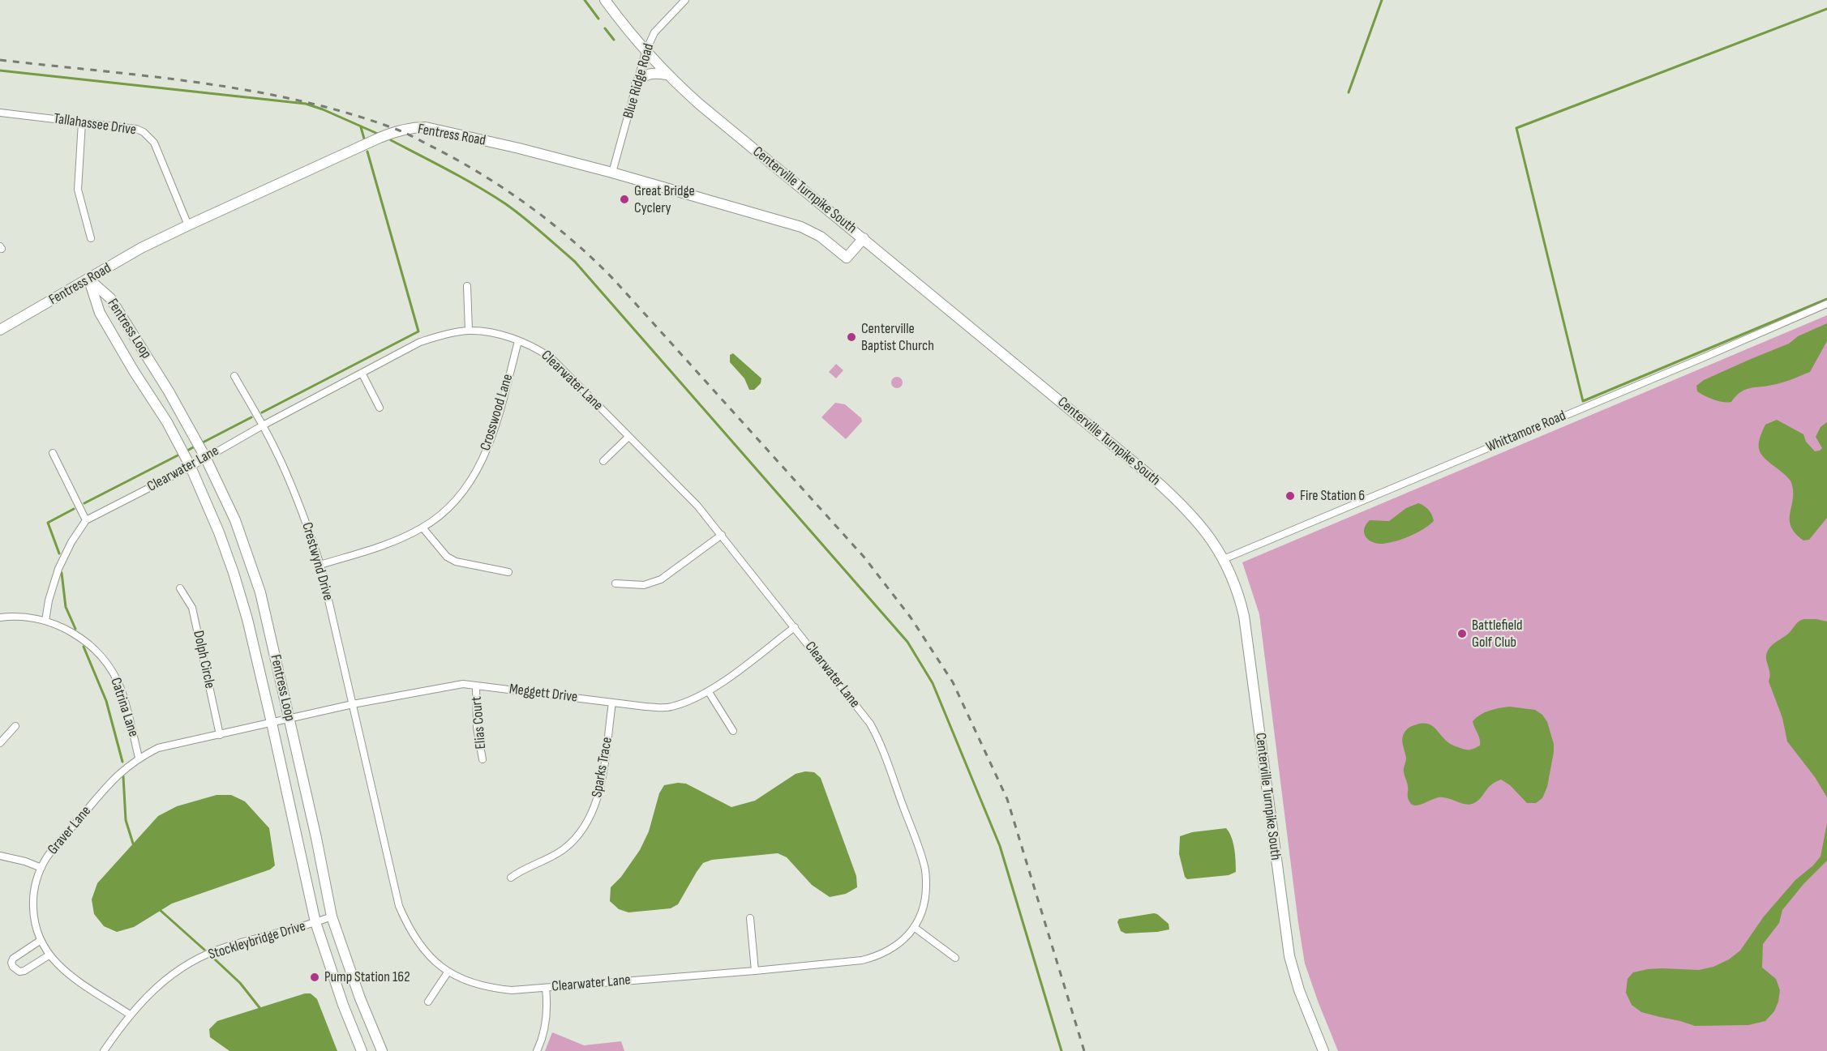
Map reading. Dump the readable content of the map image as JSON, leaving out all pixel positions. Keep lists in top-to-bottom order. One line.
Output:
{"streets":{"street":["Blue Ridge Road","Tallahassee Drive","Fentress Road","Centerville Turnpike South","Fentress Loop","Clearwater Lane","Crosswood Lane","Whittamore Road","Crestwynd Drive","Dolph Circle","Meggett Drive","Catrina Lane","Elias Court","Sparks Trace","Graver Lane","Stockleybridge Drive"]},"crossings":[["Blue Ridge Road","Fentress Road"],["Blue Ridge Road","Centerville Turnpike South"],["Tallahassee Drive","Fentress Road"],["Fentress Road","Centerville Turnpike South"],["Fentress Road","Fentress Loop"],["Centerville Turnpike South","Whittamore Road"],["Fentress Loop","Clearwater Lane"],["Fentress Loop","Meggett Drive"],["Fentress Loop","Graver Lane"],["Fentress Loop","Stockleybridge Drive"],["Clearwater Lane","Crosswood Lane"],["Clearwater Lane","Crestwynd Drive"],["Clearwater Lane","Meggett Drive"],["Clearwater Lane","Catrina Lane"],["Crosswood Lane","Crestwynd Drive"],["Crestwynd Drive","Meggett Drive"],["Dolph Circle","Graver Lane"],["Meggett Drive","Elias Court"],["Meggett Drive","Sparks Trace"],["Meggett Drive","Graver Lane"],["Catrina Lane","Graver Lane"],["Graver Lane","Stockleybridge Drive"]],"places":["Great Bridge Cyclery","Centerville Baptist Church","Fire Station 6","Battlefield Golf Club","Pump Station 162"]}
